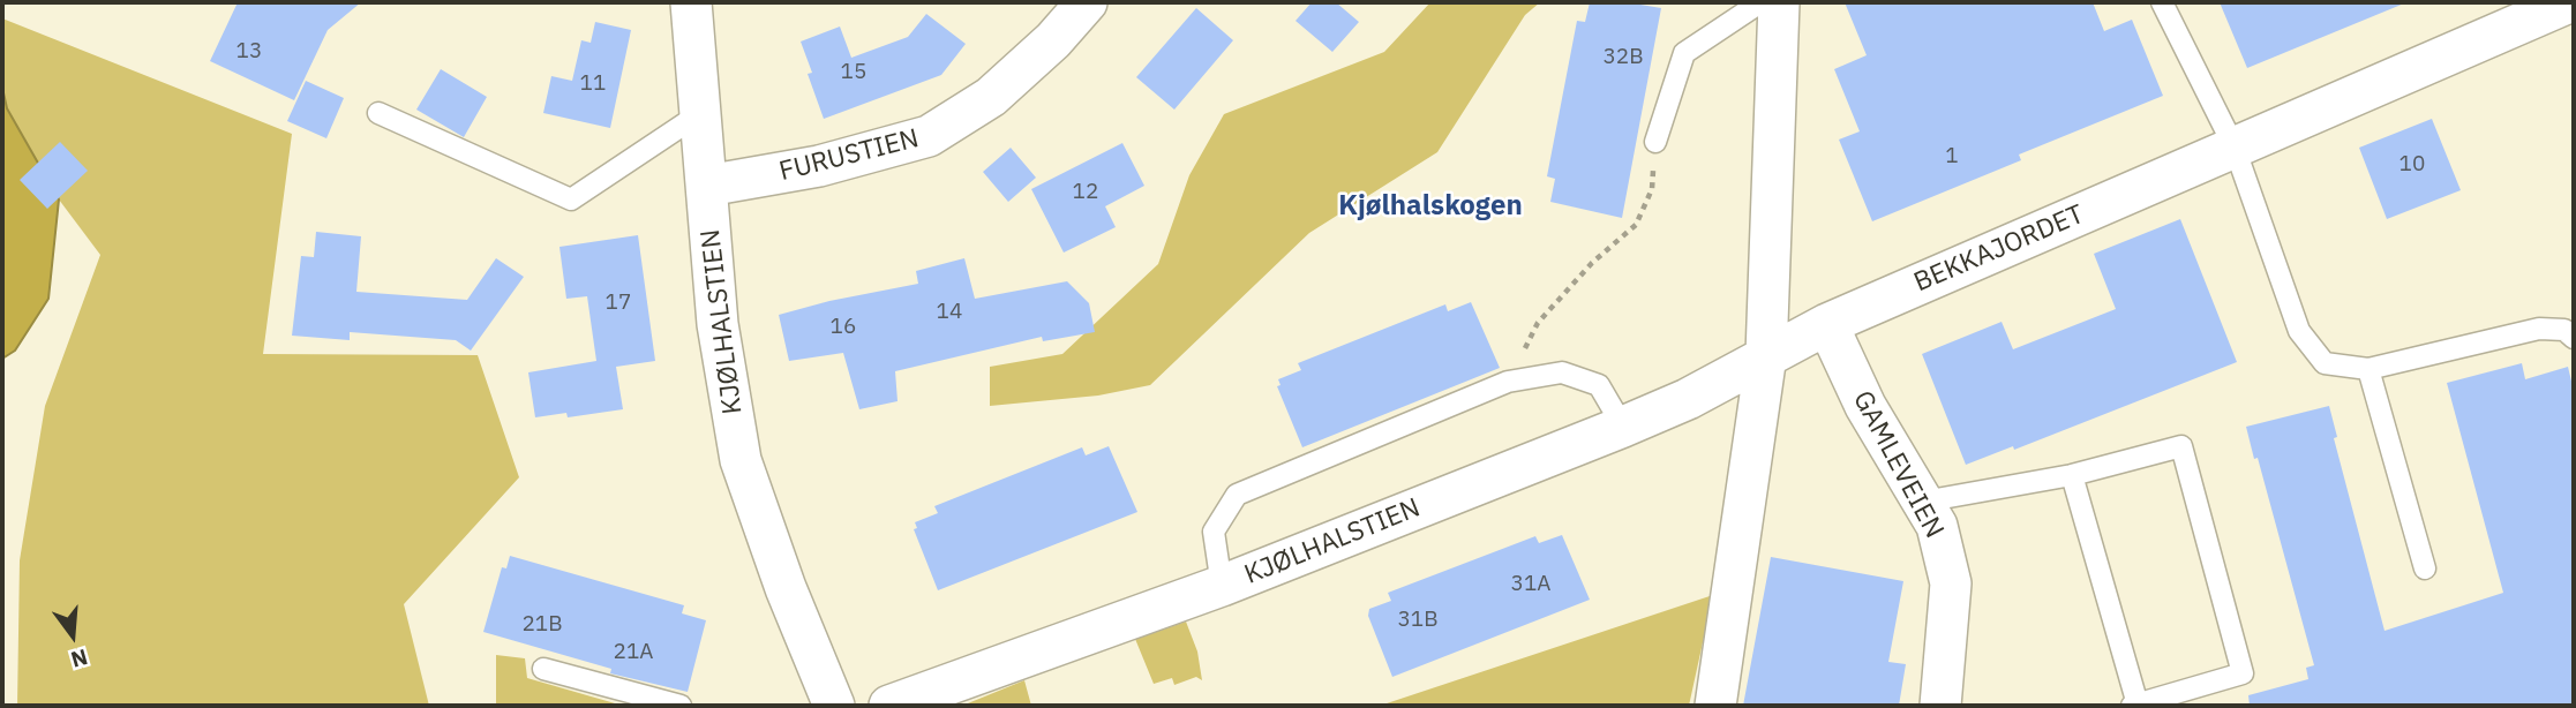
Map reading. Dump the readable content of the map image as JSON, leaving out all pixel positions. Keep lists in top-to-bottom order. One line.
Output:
{"streets":{"street":["FURUSTIEN","BEKKAJORDET","KJØLHALSTIEN","GAMLEVEIEN"]},"crossings":[["FURUSTIEN","KJØLHALSTIEN"],["BEKKAJORDET","KJØLHALSTIEN"],["BEKKAJORDET","GAMLEVEIEN"]],"districts":["Kjølhalskogen"],"house_numbers":["13","32B","15","11","1","10","12","17","14","16","31A","31B","21B","21A"],"north":"bottom"}
